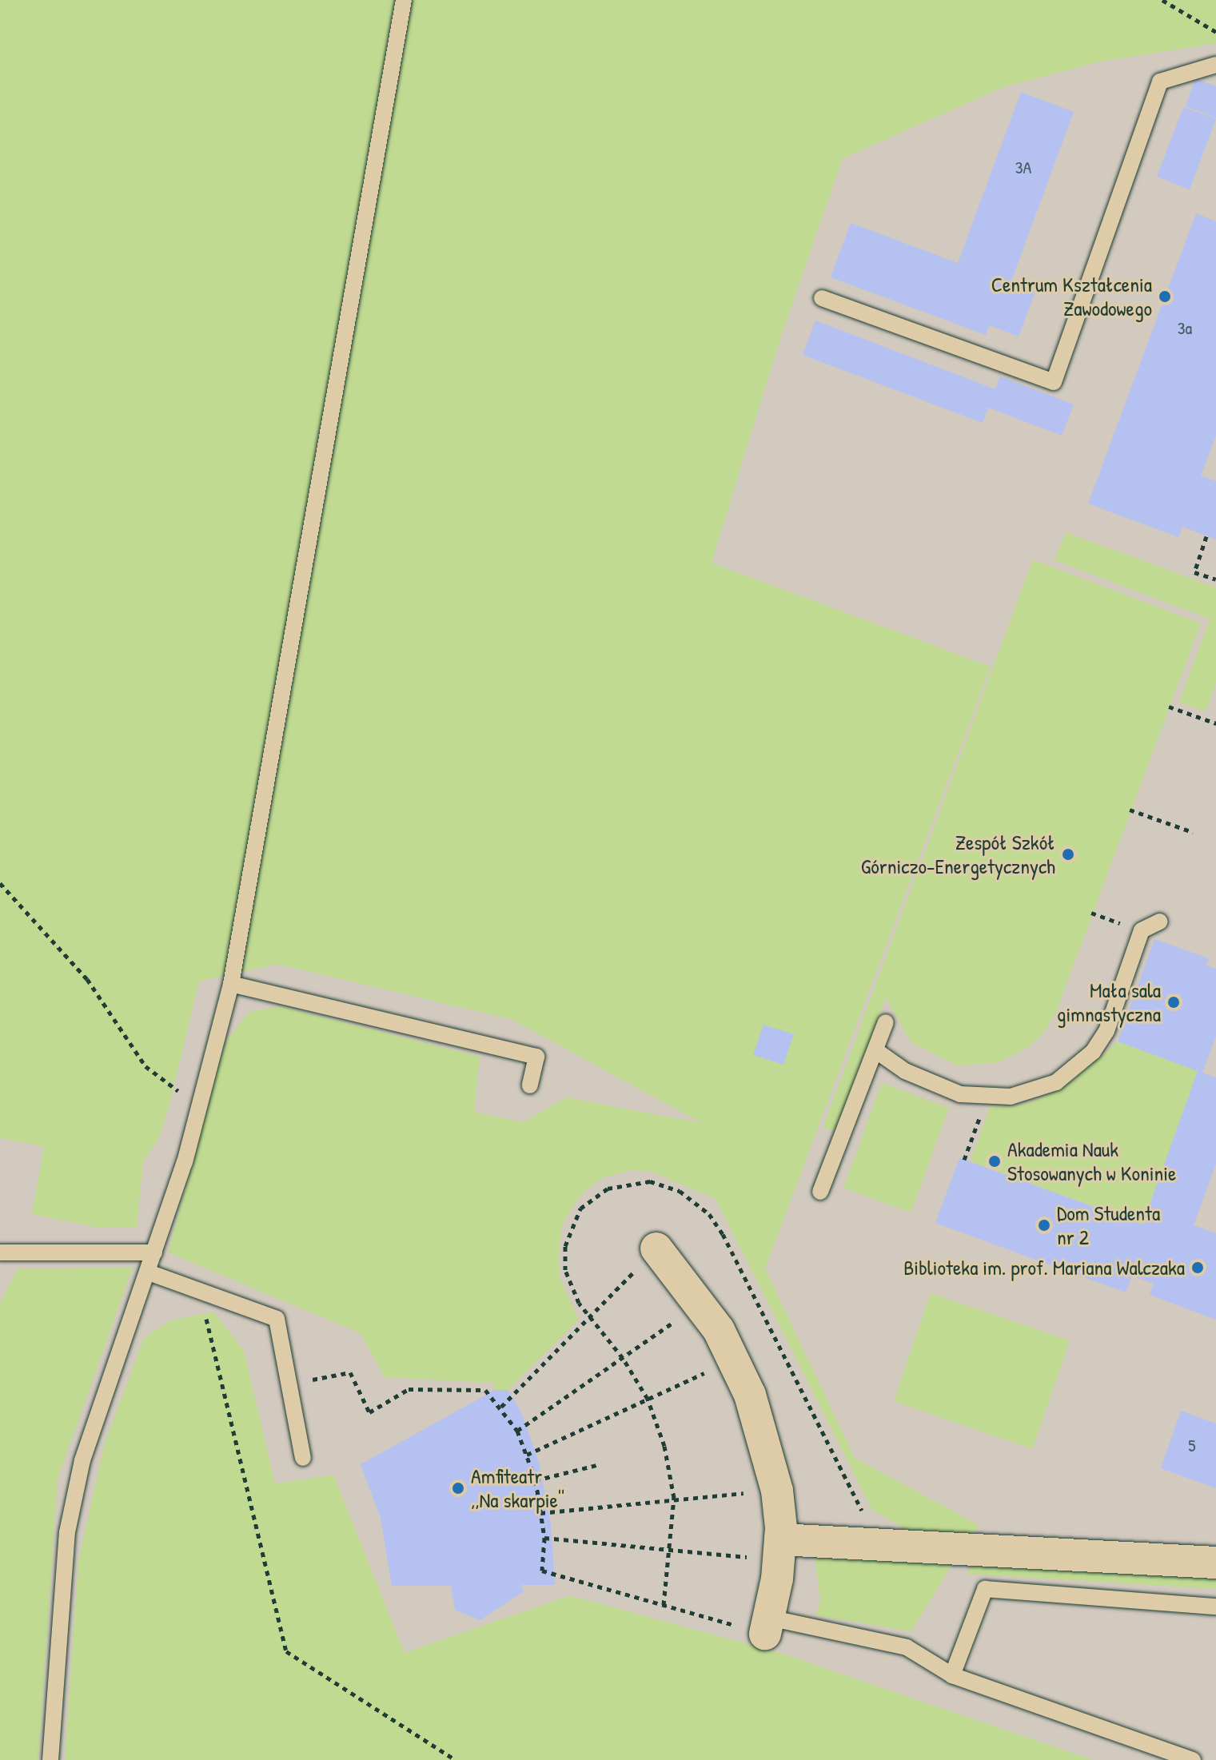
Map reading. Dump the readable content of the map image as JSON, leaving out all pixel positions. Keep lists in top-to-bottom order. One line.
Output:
{"places":["Centrum Kształcenia Zawodowego","Zespół Szkół Górniczo-Energetycznych","Mała sala gimnastyczna","Akademia Nauk Stosowanych w Koninie","Dom Studenta nr 2","Biblioteka im. prof. Mariana Walczaka","Amfiteatr ,,Na skarpie''"],"house_numbers":["3A","3a","5"]}
